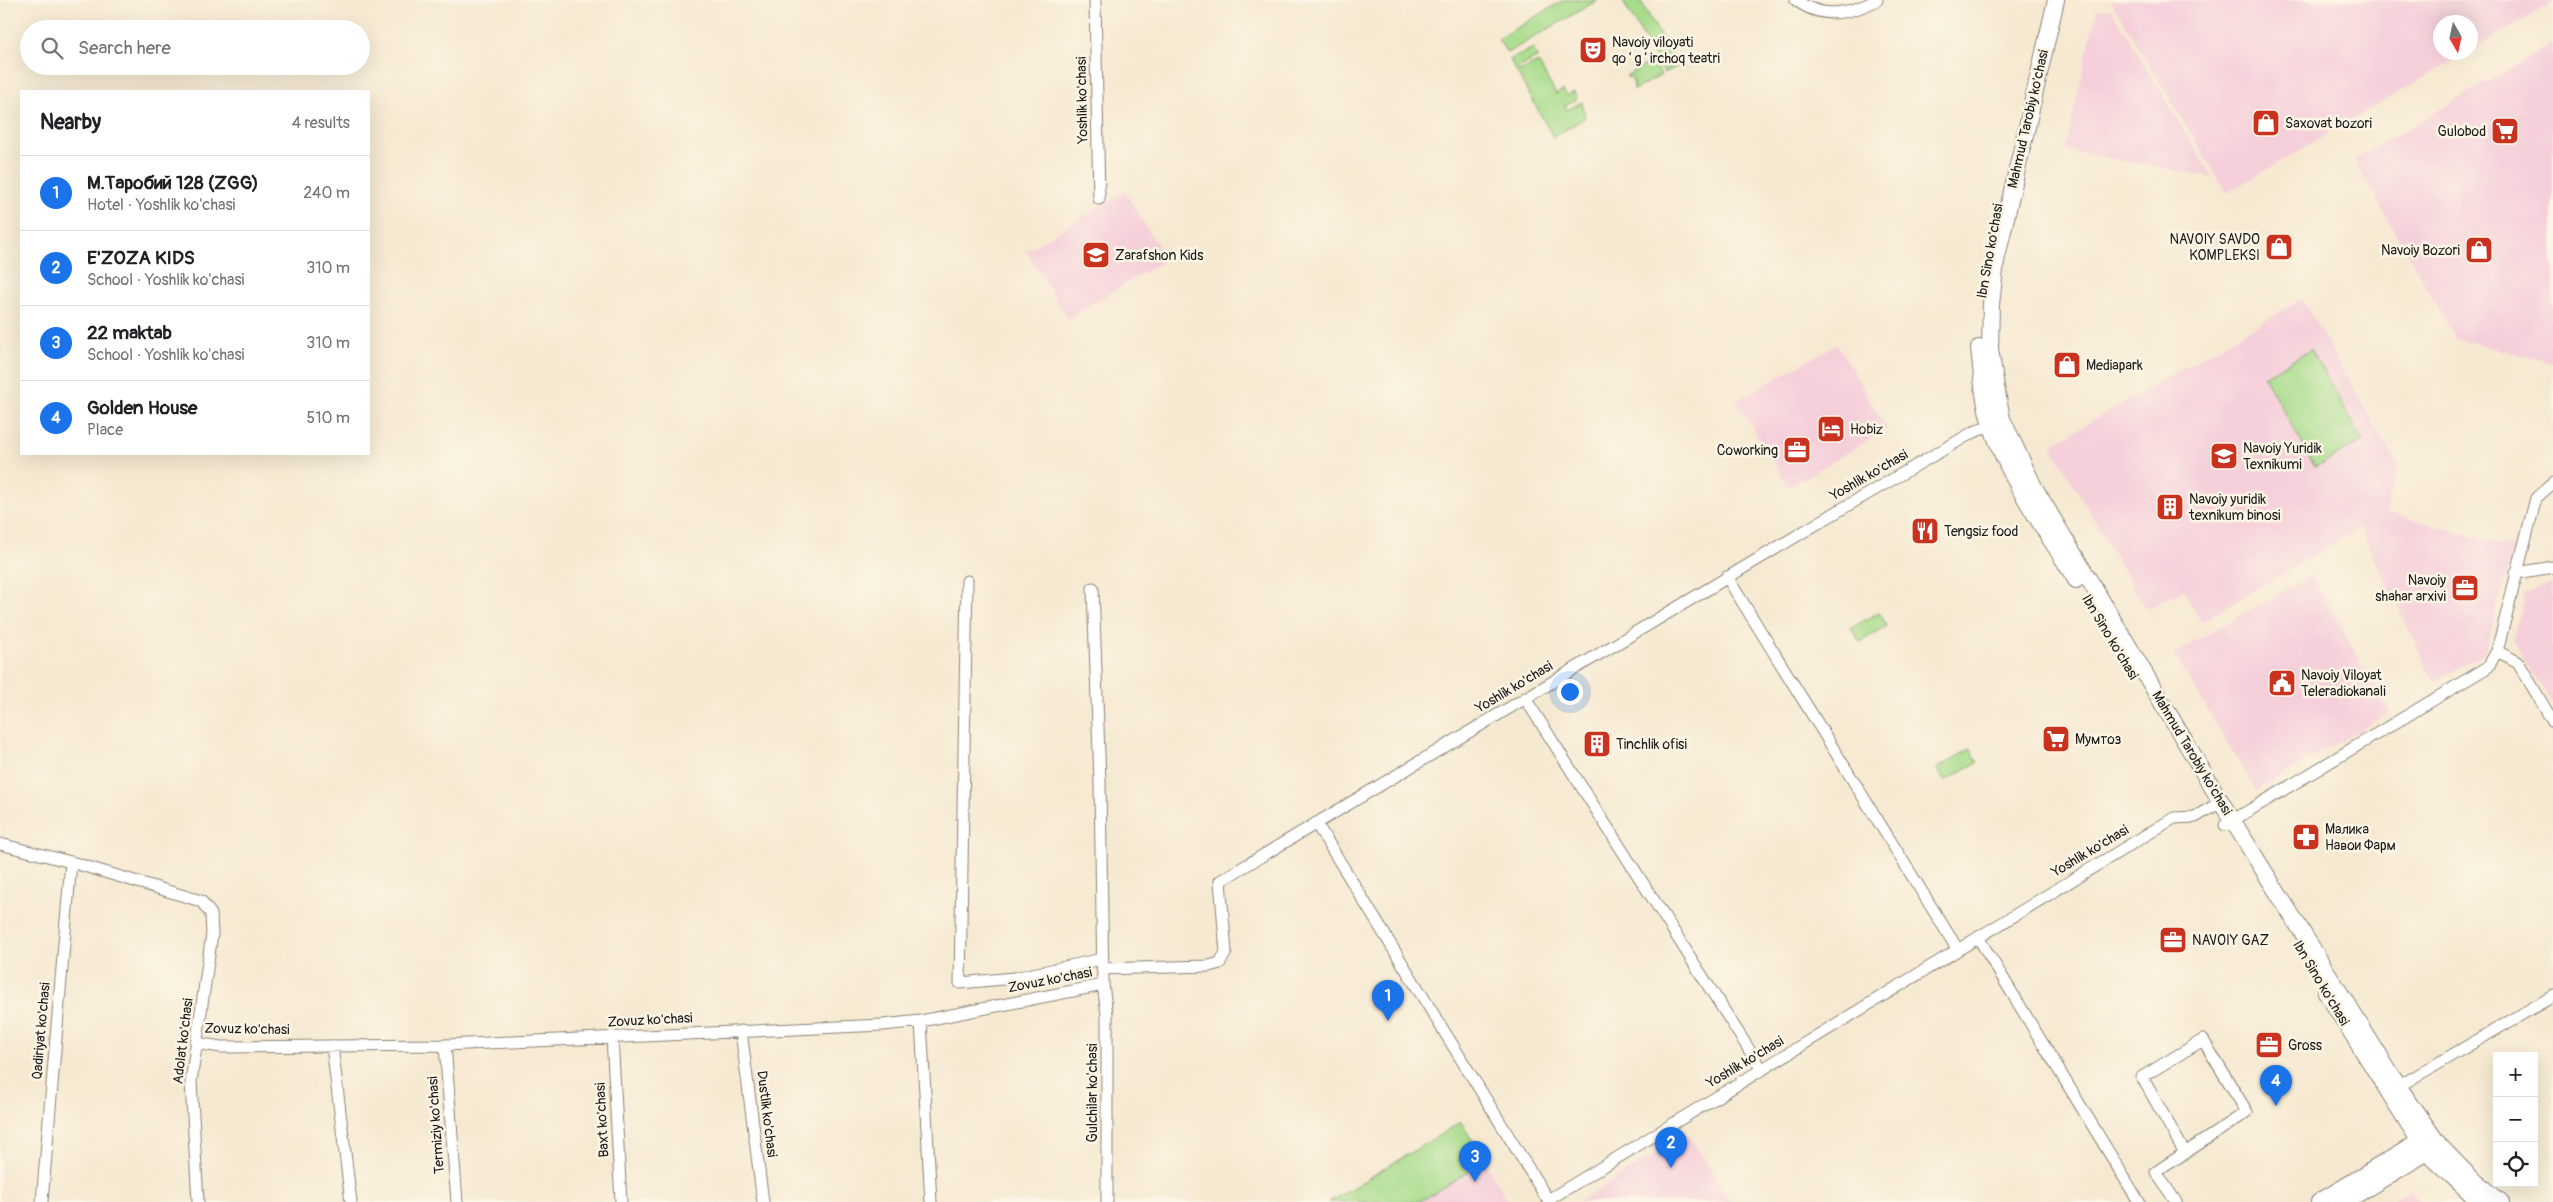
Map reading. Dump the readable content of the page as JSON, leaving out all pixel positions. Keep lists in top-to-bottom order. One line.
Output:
{"streets":{"main road":["Mahmud Tarobiy ko'chasi","Ibn Sino ko'chasi"],"street":["Yoshlik ko'chasi","Zovuz ko'chasi","Qadiriyat ko'chasi","Adolat ko'chasi","Gulchilar ko'chasi","Dustlik ko'chasi","Baxt ko'chasi","Termiziy ko'chasi"]},"crossings":[["Yoshlik ko'chasi","Mahmud Tarobiy ko'chasi"],["Yoshlik ko'chasi","Ibn Sino ko'chasi"],["Yoshlik ko'chasi","Gulchilar ko'chasi"],["Mahmud Tarobiy ko'chasi","Ibn Sino ko'chasi"],["Zovuz ko'chasi","Adolat ko'chasi"],["Zovuz ko'chasi","Gulchilar ko'chasi"],["Zovuz ko'chasi","Dustlik ko'chasi"],["Zovuz ko'chasi","Baxt ko'chasi"],["Zovuz ko'chasi","Termiziy ko'chasi"],["Qadiriyat ko'chasi","Adolat ko'chasi"]],"places":{"theatre":["Navoiy viloyati qoʻgʻirchoq teatri"],"shop":["Saxovat bozori","NAVOIY SAVDO KOMPLEKSI","Navoiy Bozori","Mediapark"],"supermarket":["Gulobod","Мумтоз"],"school or university":["Zarafshon Kids","Navoiy Yuridik Texnikumi"],"hotel":["Hobiz"],"office":["Coworking","Navoiy shahar arxivi","NAVOIY GAZ","Gross"],"building":["Navoiy yuridik texnikum binosi","Tinchlik ofisi"],"restaurant":["Tengsiz food"],"public building":["Navoiy Viloyat Teleradiokanali"],"pharmacy":["Малика Навои Фарм"]},"north":"bottom","page":{"search":"Search here","heading":["Nearby","4 results"],"list":[{"mark":"1","name":"М.Таробий 128 (ZGG)","note":"Hotel · Yoshlik ko'chasi","value":"240 m"},{"mark":"2","name":"E'ZOZA KIDS","note":"School · Yoshlik ko'chasi","value":"310 m"},{"mark":"3","name":"22 maktab","note":"School · Yoshlik ko'chasi","value":"310 m"},{"mark":"4","name":"Golden House","note":"Place","value":"510 m"}],"pins":["1","4","2","3"],"map_buttons":["+","−"]}}
